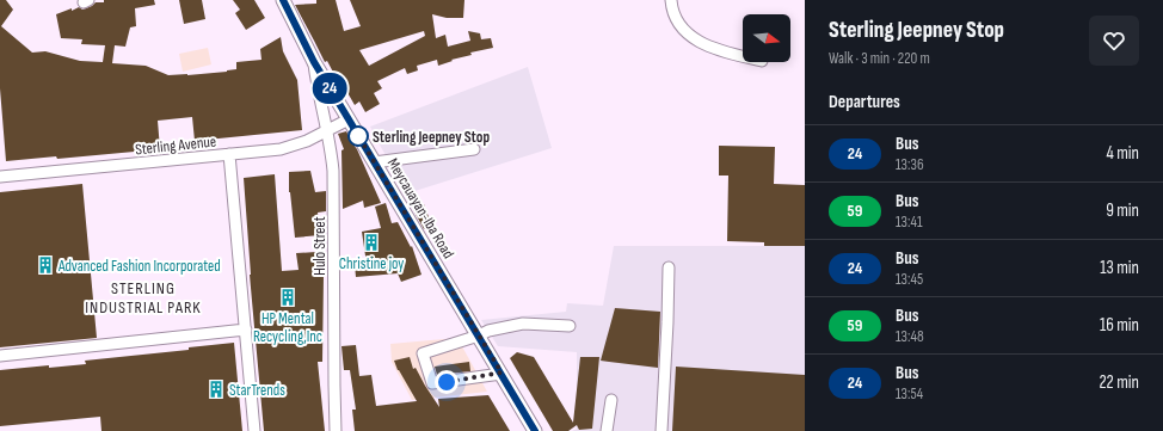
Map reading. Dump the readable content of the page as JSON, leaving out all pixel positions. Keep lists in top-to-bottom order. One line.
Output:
{"streets":{"main road":["Meycauayan-Iba Road"],"street":["Sterling Avenue","Hulo Street"]},"crossings":[["Sterling Avenue","Meycauayan-Iba Road"],["Sterling Avenue","Hulo Street"],["Meycauayan-Iba Road","Hulo Street"]],"districts":["STERLING INDUSTRIAL PARK"],"places":{"other":["Sterling Jeepney Stop"],"building":["Christine joy","Advanced Fashion Incorporated","HP Mental Recycling,Inc","StarTrends"]},"lines":["bus line 24"],"north":"right","page":{"on_map":"24","heading":[["Sterling Jeepney Stop","Walk · 3 min · 220 m"],"Departures"],"list":[{"mark":"24","name":"Bus","note":"13:36","value":"4 min"},{"mark":"59","name":"Bus","note":"13:41","value":"9 min"},{"mark":"24","name":"Bus","note":"13:45","value":"13 min"},{"mark":"59","name":"Bus","note":"13:48","value":"16 min"},{"mark":"24","name":"Bus","note":"13:54","value":"22 min"}]}}
